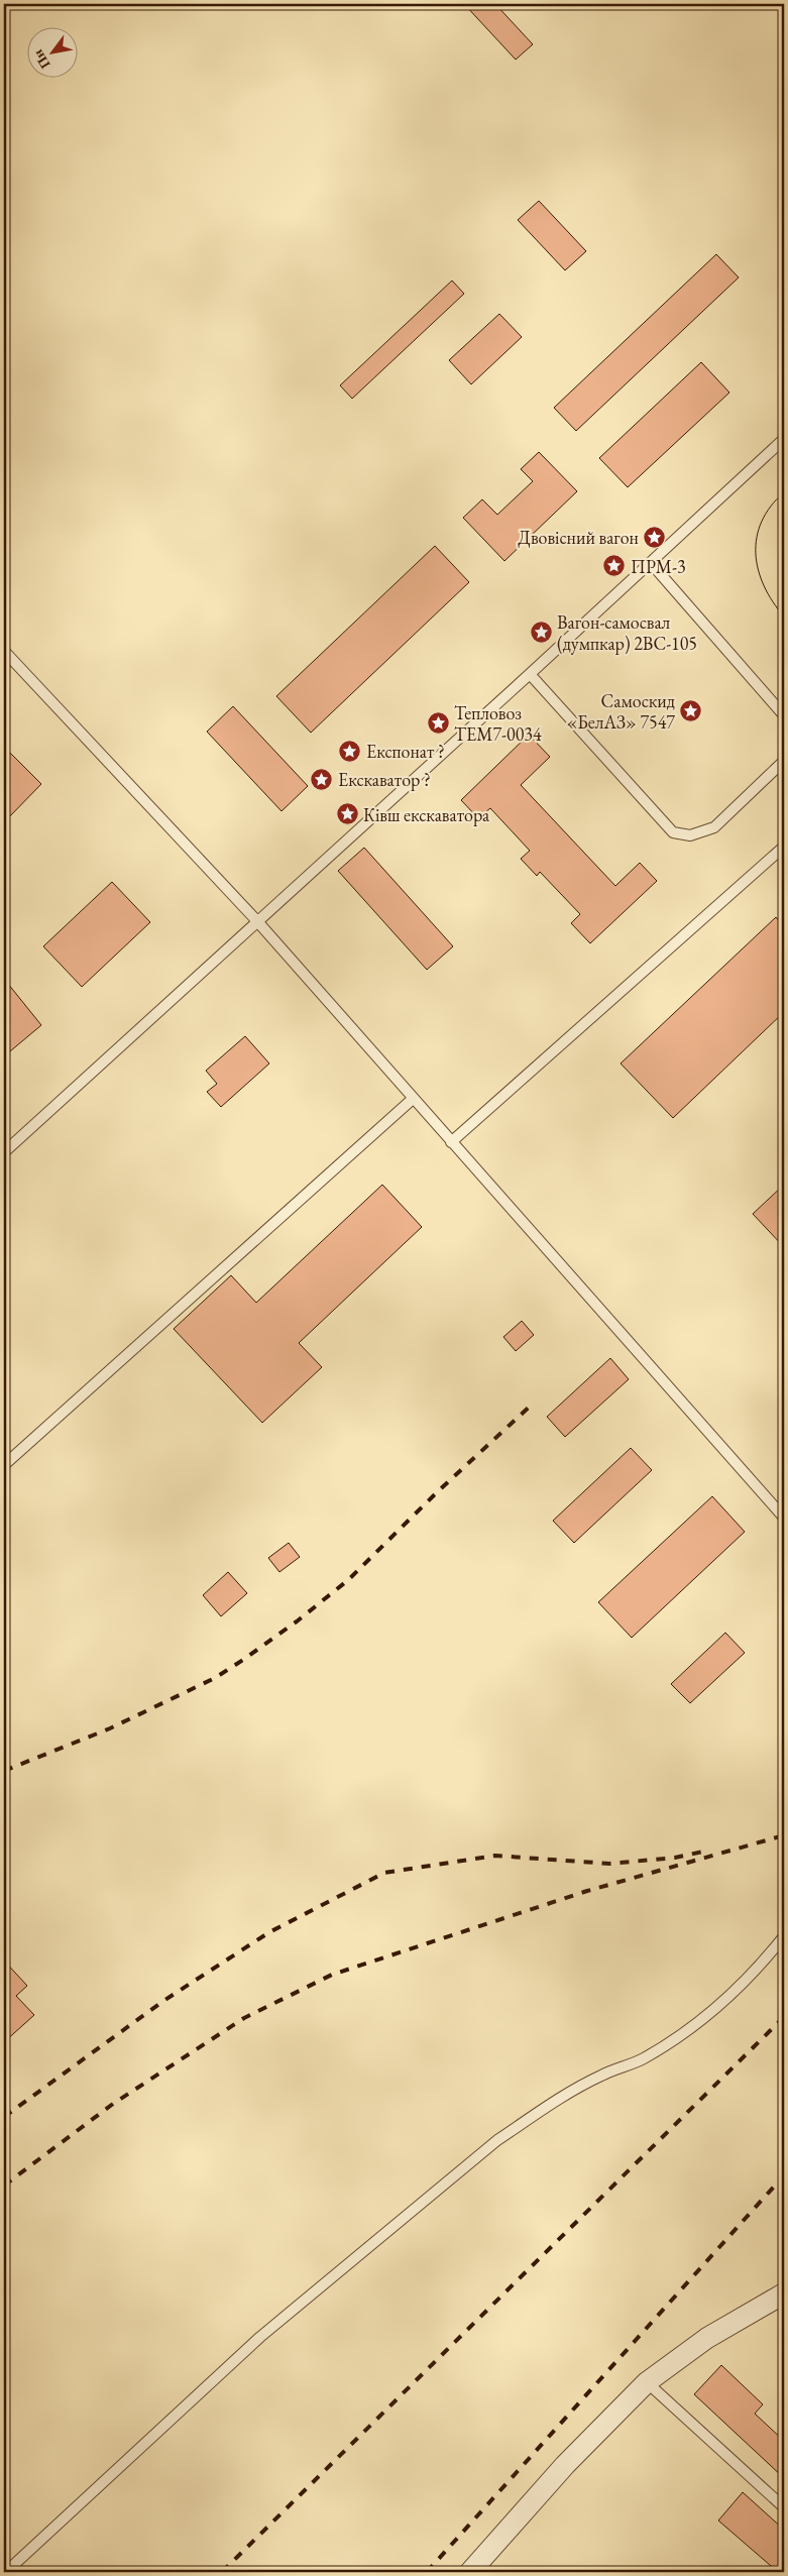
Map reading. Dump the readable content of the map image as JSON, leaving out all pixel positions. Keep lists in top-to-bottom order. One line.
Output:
{"places":{"place":["Двовісний вагон","ПРМ-3","Вагон-самосвал (думпкар) 2ВС-105","Самоскид «БелАЗ» 7547","Тепловоз ТЕМ7-0034","Експонат ?","Екскаватор ?","Ківш екскаватора"]},"north":"bottom left"}
